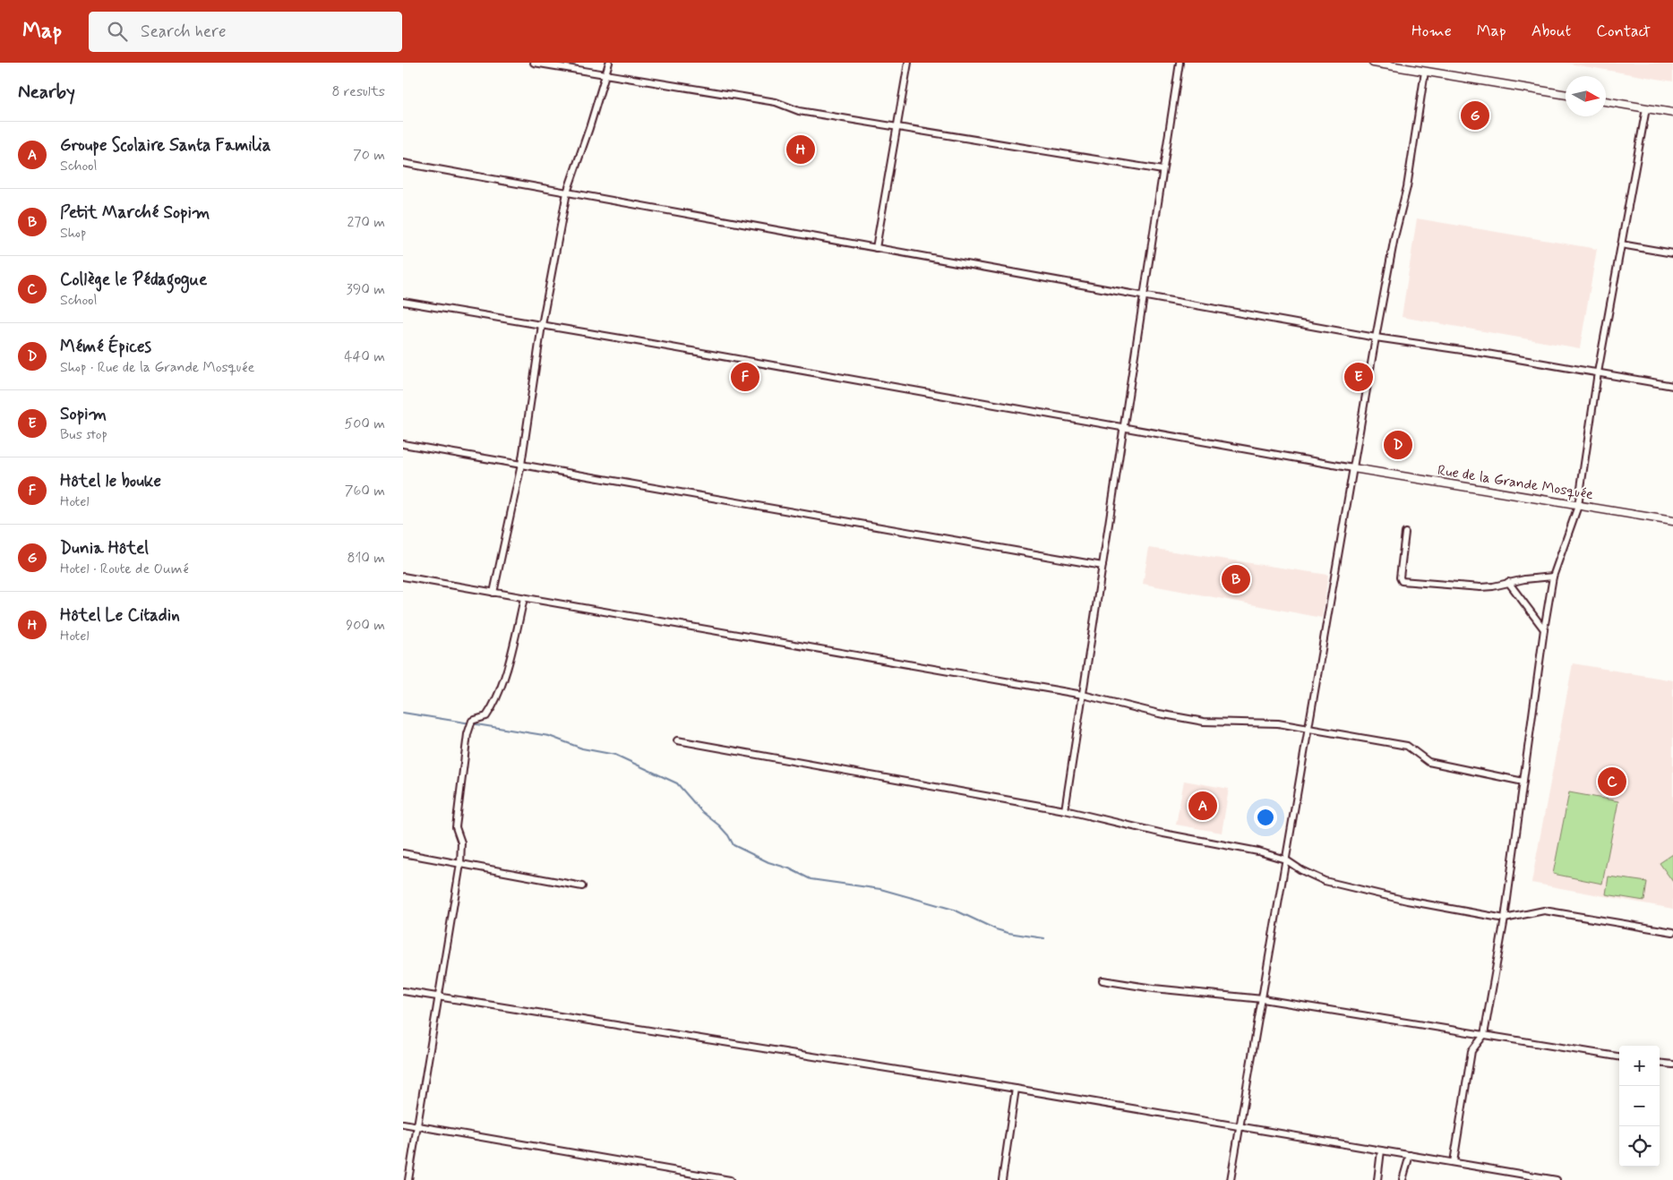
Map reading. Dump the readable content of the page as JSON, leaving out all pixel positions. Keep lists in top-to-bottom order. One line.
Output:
{"streets":{"street":["Rue de la Grande Mosquée"]},"north":"right","page":{"header":"Map","search":"Search here","nav":["Home","Map","About","Contact"],"heading":["Nearby","8 results"],"pins":["G","H","E","F","D","B","C","A"],"list":[{"mark":"A","name":"Groupe Scolaire Santa Familia","note":"School","value":"70 m"},{"mark":"B","name":"Petit Marché Sopim","note":"Shop","value":"270 m"},{"mark":"C","name":"Collège le Pédagogue","note":"School","value":"390 m"},{"mark":"D","name":"Mémé Épices","note":"Shop · Rue de la Grande Mosquée","value":"440 m"},{"mark":"E","name":"Sopim","note":"Bus stop","value":"500 m"},{"mark":"F","name":"Hôtel le bouke","note":"Hotel","value":"760 m"},{"mark":"G","name":"Dunia Hôtel","note":"Hotel · Route de Oumé","value":"810 m"},{"mark":"H","name":"Hôtel Le Citadin","note":"Hotel","value":"900 m"}],"map_buttons":["+","−"]}}
